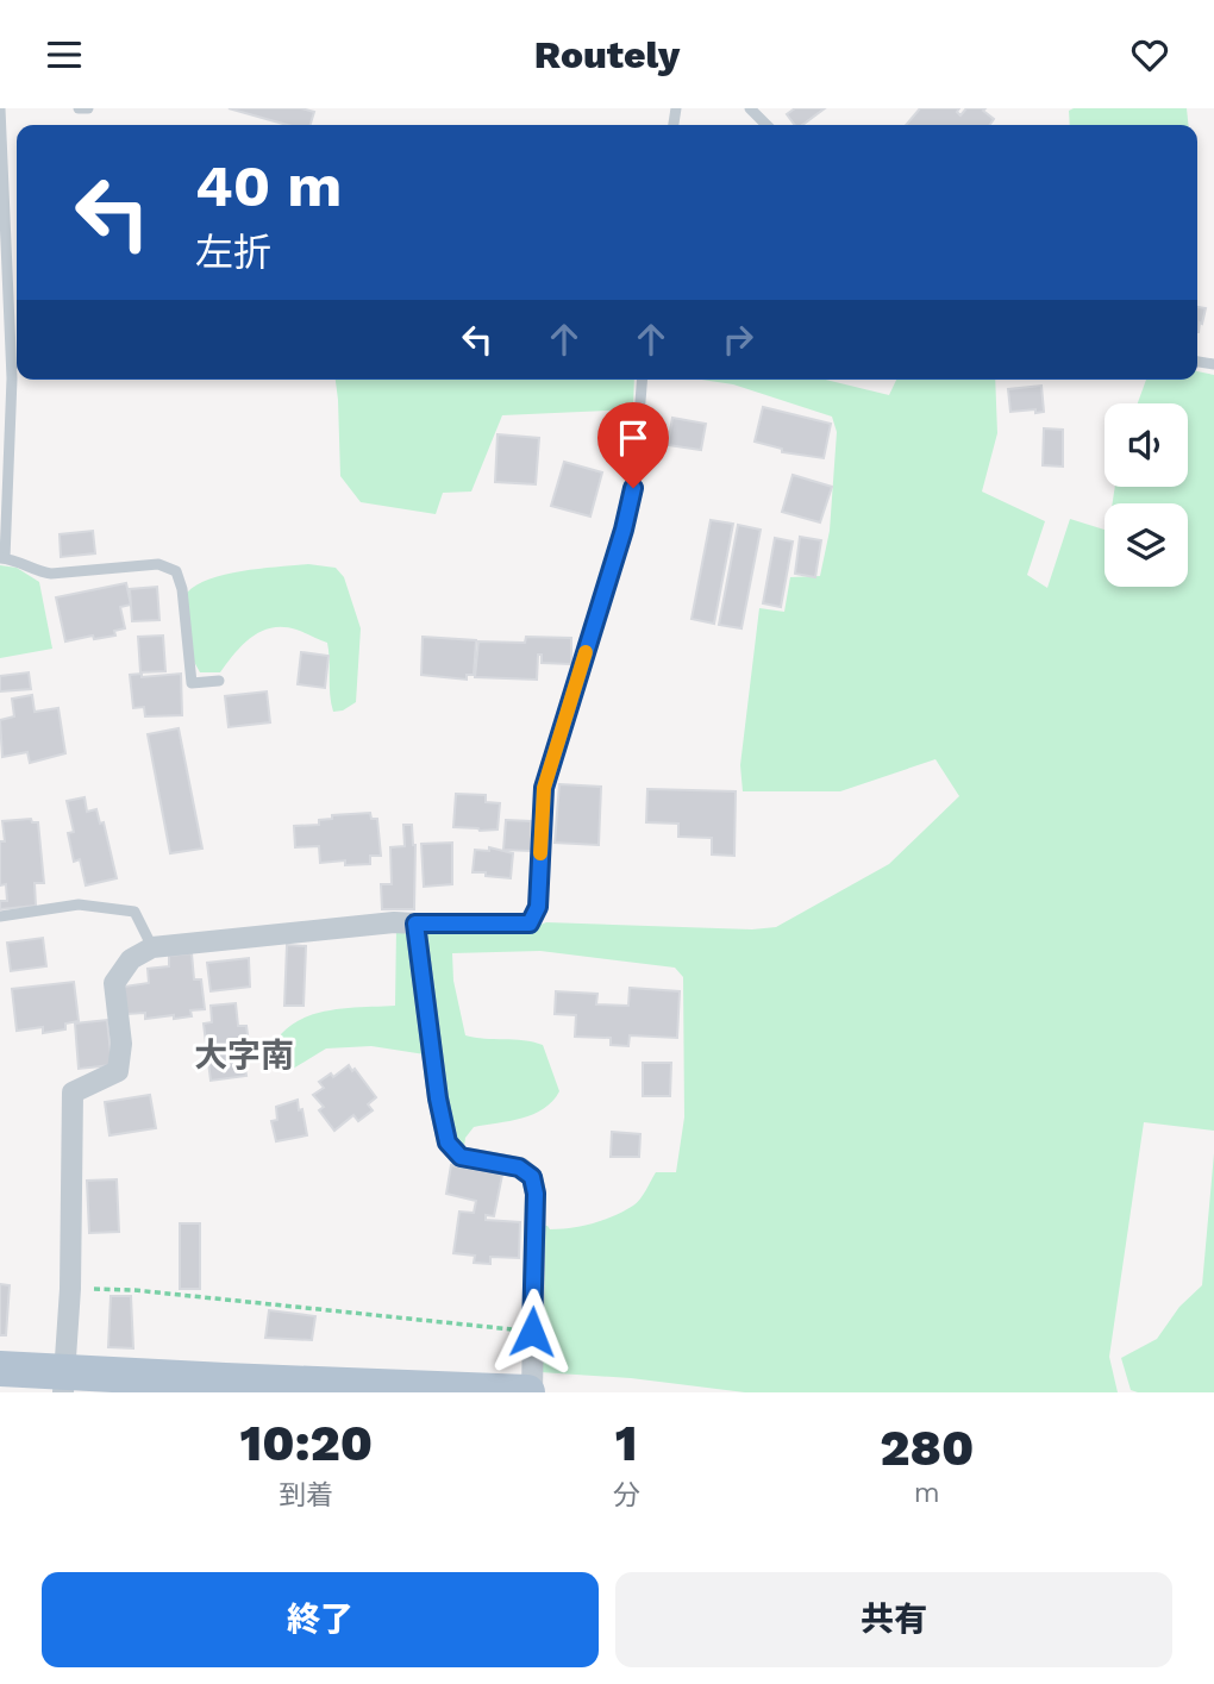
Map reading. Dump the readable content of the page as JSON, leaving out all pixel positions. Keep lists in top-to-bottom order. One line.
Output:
{"districts":["大字南"],"page":{"header":"Routely","turn":["40 m","左折"],"eta":["10:20","到着","1","分","280","m"],"buttons":["終了","共有"]}}
